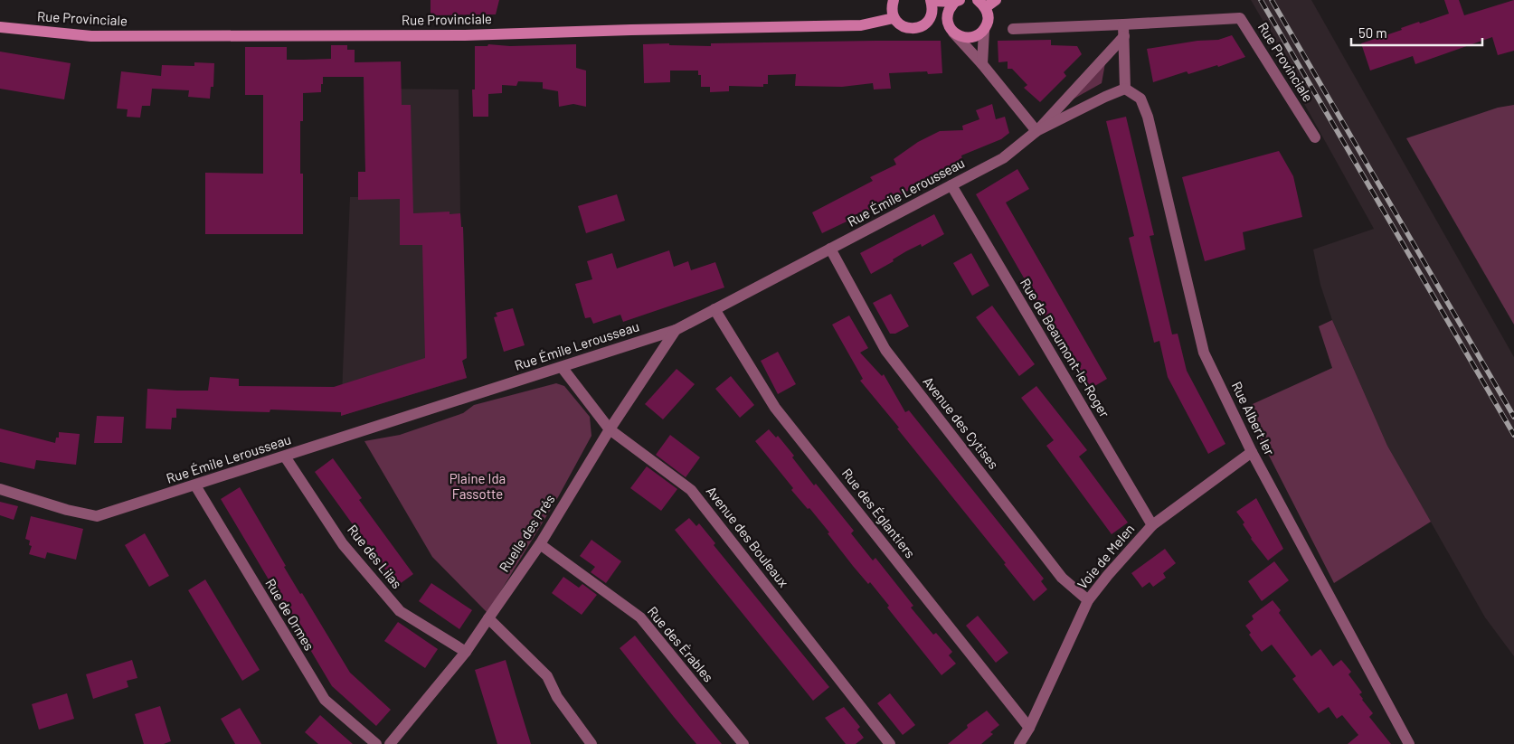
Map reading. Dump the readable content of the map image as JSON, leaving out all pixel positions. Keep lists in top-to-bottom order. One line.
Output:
{"streets":{"main road":["Rue Provinciale"],"street":["Rue Émile Lerousseau","Rue de Beaumont-le-Roger","Rue Albert Ier","Avenue des Cytises","Rue des Églantiers","Ruelle des Prés","Avenue des Bouleaux","Rue des Lilas","Voie de Melen","Rue de Ormes","Rue des Érables"]},"crossings":[["Rue Émile Lerousseau","Rue de Beaumont-le-Roger"],["Rue Émile Lerousseau","Rue Albert Ier"],["Rue Émile Lerousseau","Avenue des Cytises"],["Rue Émile Lerousseau","Rue des Églantiers"],["Rue Émile Lerousseau","Ruelle des Prés"],["Rue Émile Lerousseau","Avenue des Bouleaux"],["Rue Émile Lerousseau","Rue des Lilas"],["Rue Émile Lerousseau","Rue de Ormes"],["Rue de Beaumont-le-Roger","Voie de Melen"],["Rue Albert Ier","Voie de Melen"],["Avenue des Cytises","Voie de Melen"],["Rue des Églantiers","Voie de Melen"],["Ruelle des Prés","Avenue des Bouleaux"],["Ruelle des Prés","Rue des Lilas"],["Ruelle des Prés","Rue des Érables"]],"parks":["Plaine Ida Fassotte"],"scale_bar":"50 m"}
